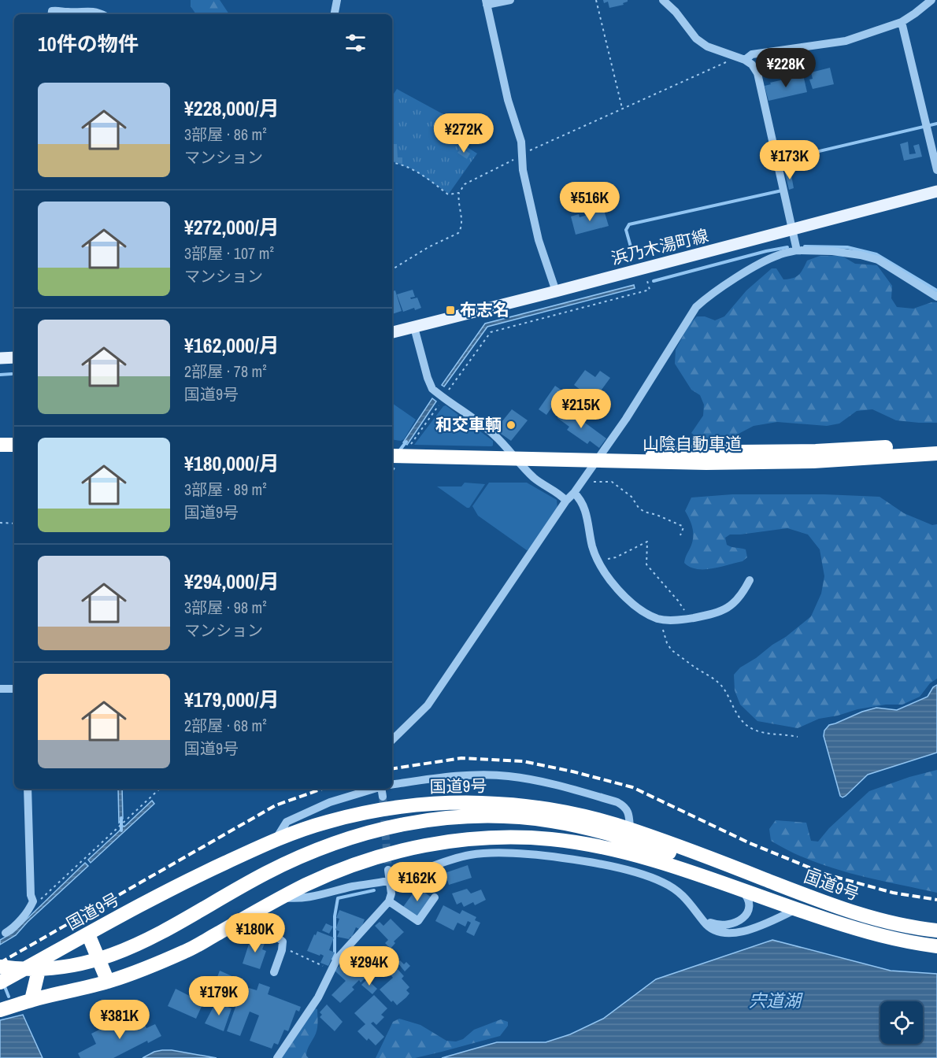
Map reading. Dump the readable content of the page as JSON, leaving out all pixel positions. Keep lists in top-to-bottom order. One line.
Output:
{"streets":{"highway":["山陰自動車道","国道9号"],"main road":["浜乃木湯町線"]},"water":["宍道湖"],"places":{"transit":["布志名"],"other":["和交車輌"]},"page":{"heading":"10件の物件","price":["¥228K","¥272K","¥173K","¥516K","¥215K","¥162K","¥180K","¥294K","¥179K","¥381K"],"list":[{"name":"¥228,000/月","note":"3部屋 · 86 m² · マンション"},{"name":"¥272,000/月","note":"3部屋 · 107 m² · マンション"},{"name":"¥162,000/月","note":"2部屋 · 78 m² · 国道9号"},{"name":"¥180,000/月","note":"3部屋 · 89 m² · 国道9号"},{"name":"¥294,000/月","note":"3部屋 · 98 m² · マンション"},{"name":"¥179,000/月","note":"2部屋 · 68 m² · 国道9号"}]}}
